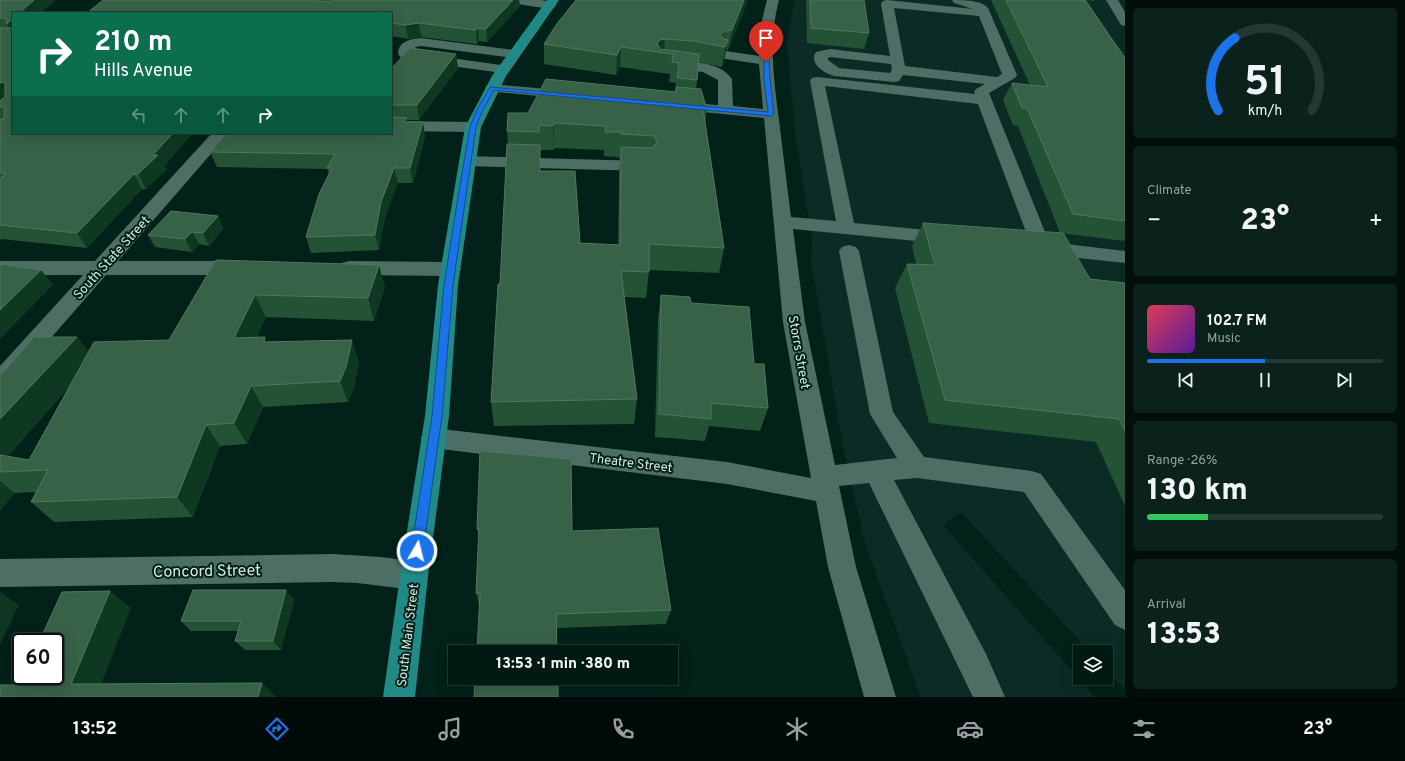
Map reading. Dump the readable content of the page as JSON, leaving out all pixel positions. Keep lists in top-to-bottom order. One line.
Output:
{"streets":{"main road":["South Main Street"],"street":["South State Street","Storrs Street","Theatre Street","Concord Street"]},"crossings":[["Storrs Street","Theatre Street"],["Theatre Street","South Main Street"],["Concord Street","South Main Street"]],"page":{"turn":["210 m","Hills Avenue"],"tile":["Climate",["Range · 26%","130 km"],["Arrival","13:53"]],"heat":["−","23°","+"],"song":["102.7 FM","Music"],"limit":"60","trip":"13:53 · 1 min · 380 m","tabs":["13:52","23°"],"gauge":["51","km/h"]}}
